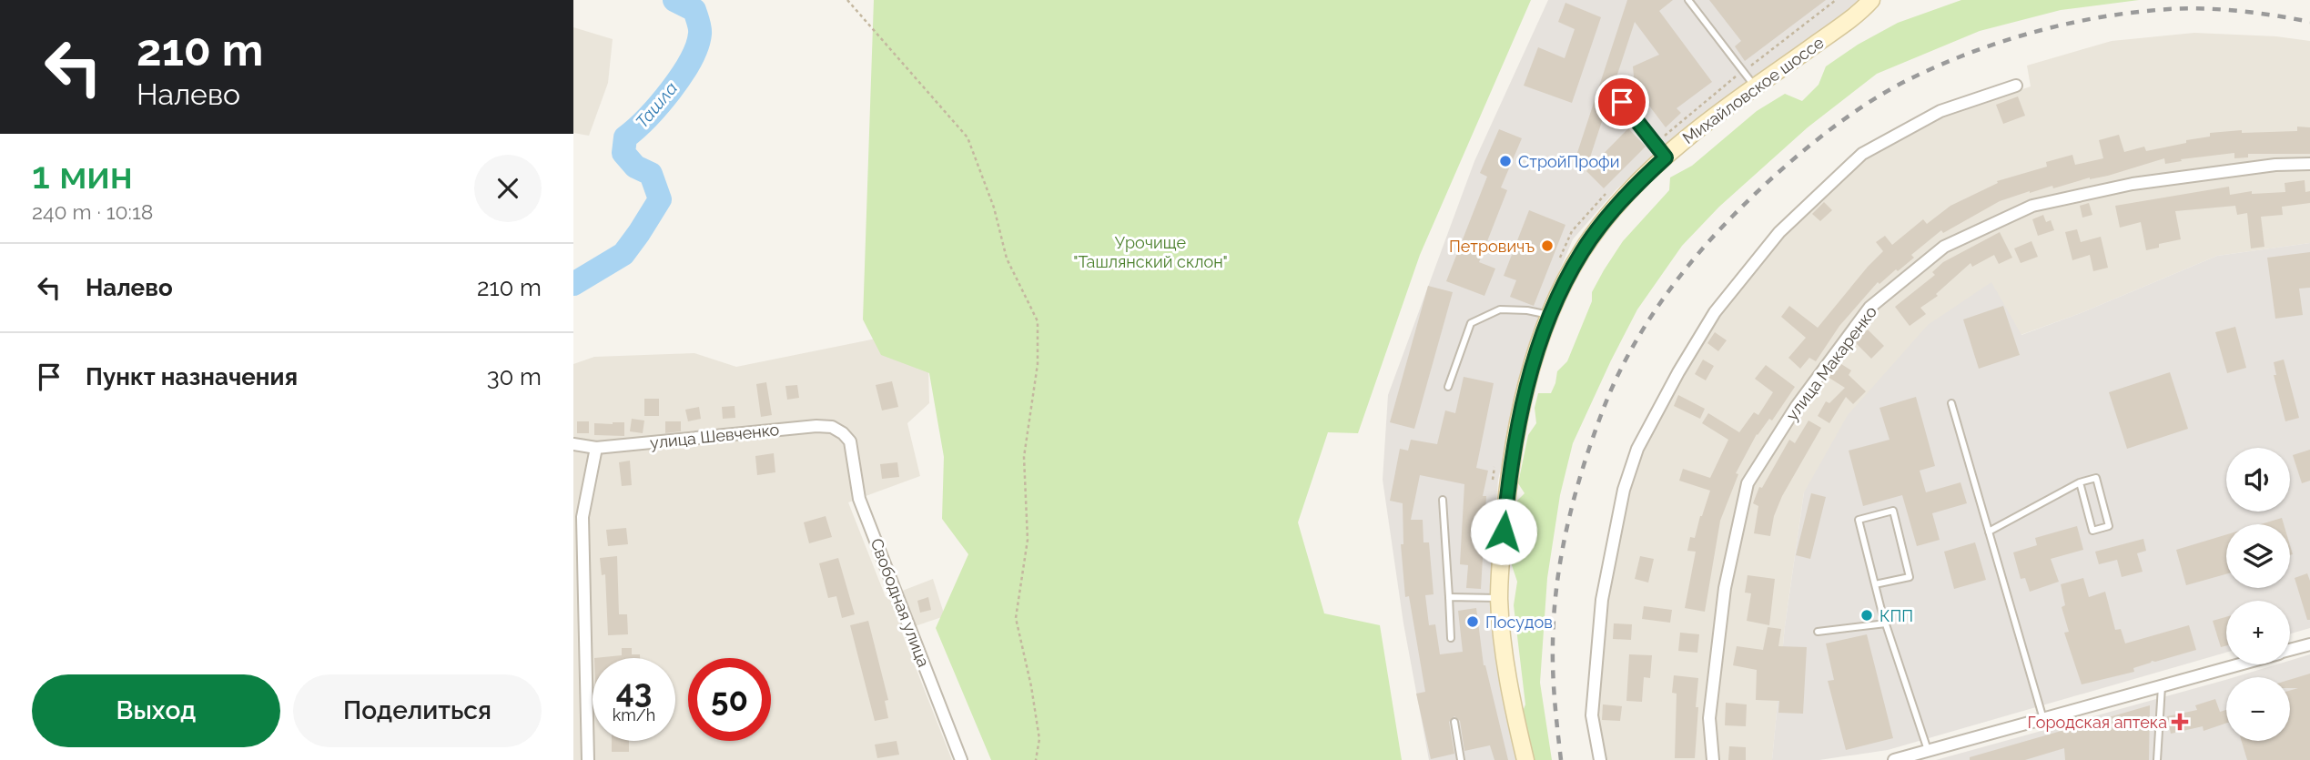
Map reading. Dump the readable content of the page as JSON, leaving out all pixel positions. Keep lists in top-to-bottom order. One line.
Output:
{"streets":{"main road":["Михайловское шоссе"],"street":["улица Макаренко","улица Шевченко","Свободная улица"]},"crossings":[["улица Шевченко","Свободная улица"]],"water":["Ташла"],"parks":["Урочище \"Ташлянский склон\""],"places":{"other":["СтройПрофи","Петровичъ","КПП","Посудов"],"health":["Городская аптека"]},"page":{"turn":["210 m","Налево"],"heading":["1 мин","240 m · 10:18"],"list":[{"name":"Налево","value":"210 m"},{"name":"Пункт назначения","value":"30 m"}],"map_buttons":["+","−"],"speed":"43 km/h","limit":"50","buttons":["Выход","Поделиться"]}}
